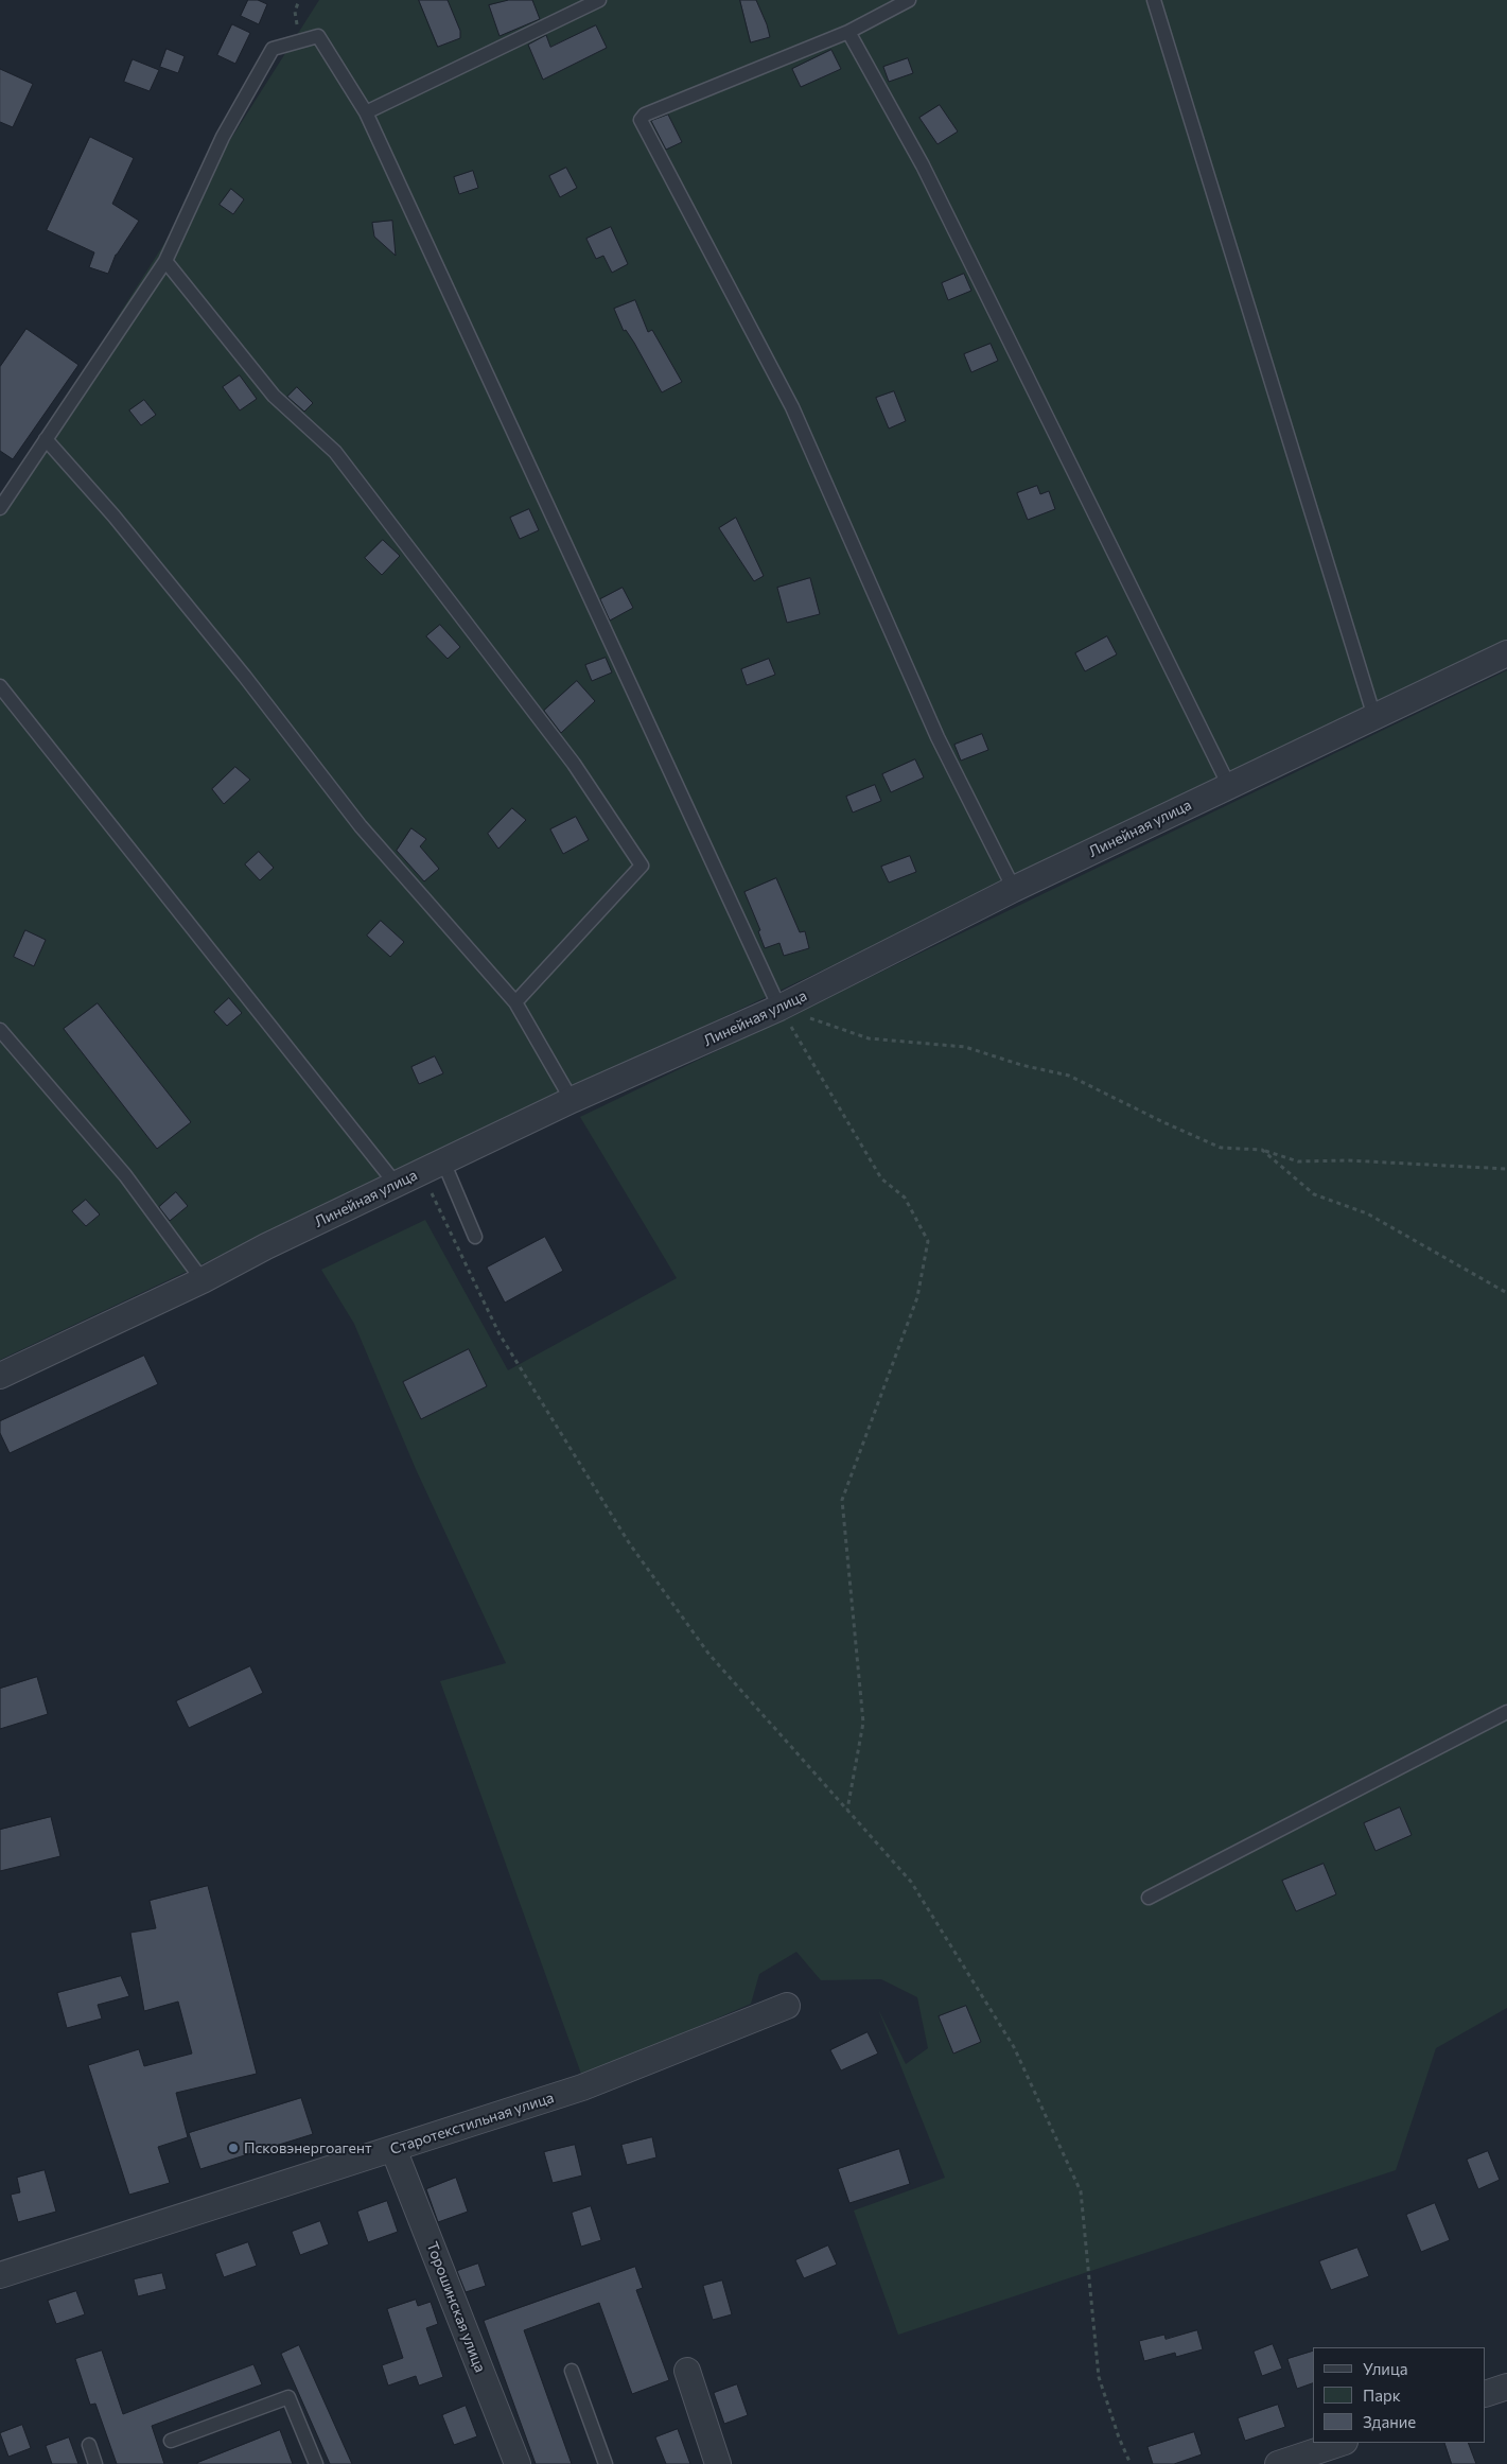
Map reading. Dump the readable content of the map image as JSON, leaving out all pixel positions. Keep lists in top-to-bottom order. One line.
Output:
{"streets":{"street":["Линейная улица","Старотекстильная улица","Торошинская улица"]},"crossings":[["Старотекстильная улица","Торошинская улица"]],"places":["Псковэнергоагент"],"legend":["Улица","Парк","Здание"]}
